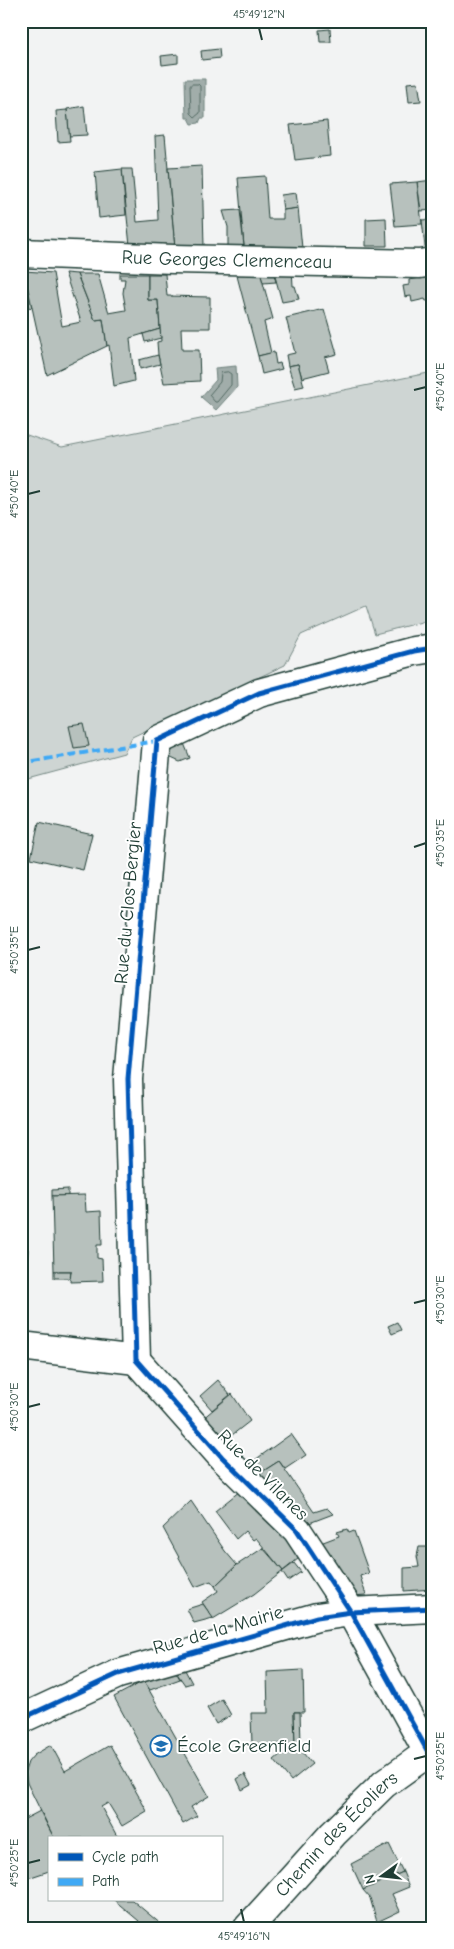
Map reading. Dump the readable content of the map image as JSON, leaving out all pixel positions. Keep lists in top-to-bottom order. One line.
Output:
{"streets":{"street":["Rue Georges Clemenceau","Rue du Clos Bergier","Rue de Vilanes","Rue de la Mairie","Chemin des Écoliers"]},"crossings":[["Rue du Clos Bergier","Rue de Vilanes"],["Rue de Vilanes","Rue de la Mairie"],["Rue de Vilanes","Chemin des Écoliers"]],"places":{"school or university":["École Greenfield"]},"legend":["Cycle path","Path"],"north":"left","coordinates":["45°49'12\"N","4°50'40\"E","4°50'35\"E","4°50'30\"E","4°50'25\"E","45°49'16\"N"]}
